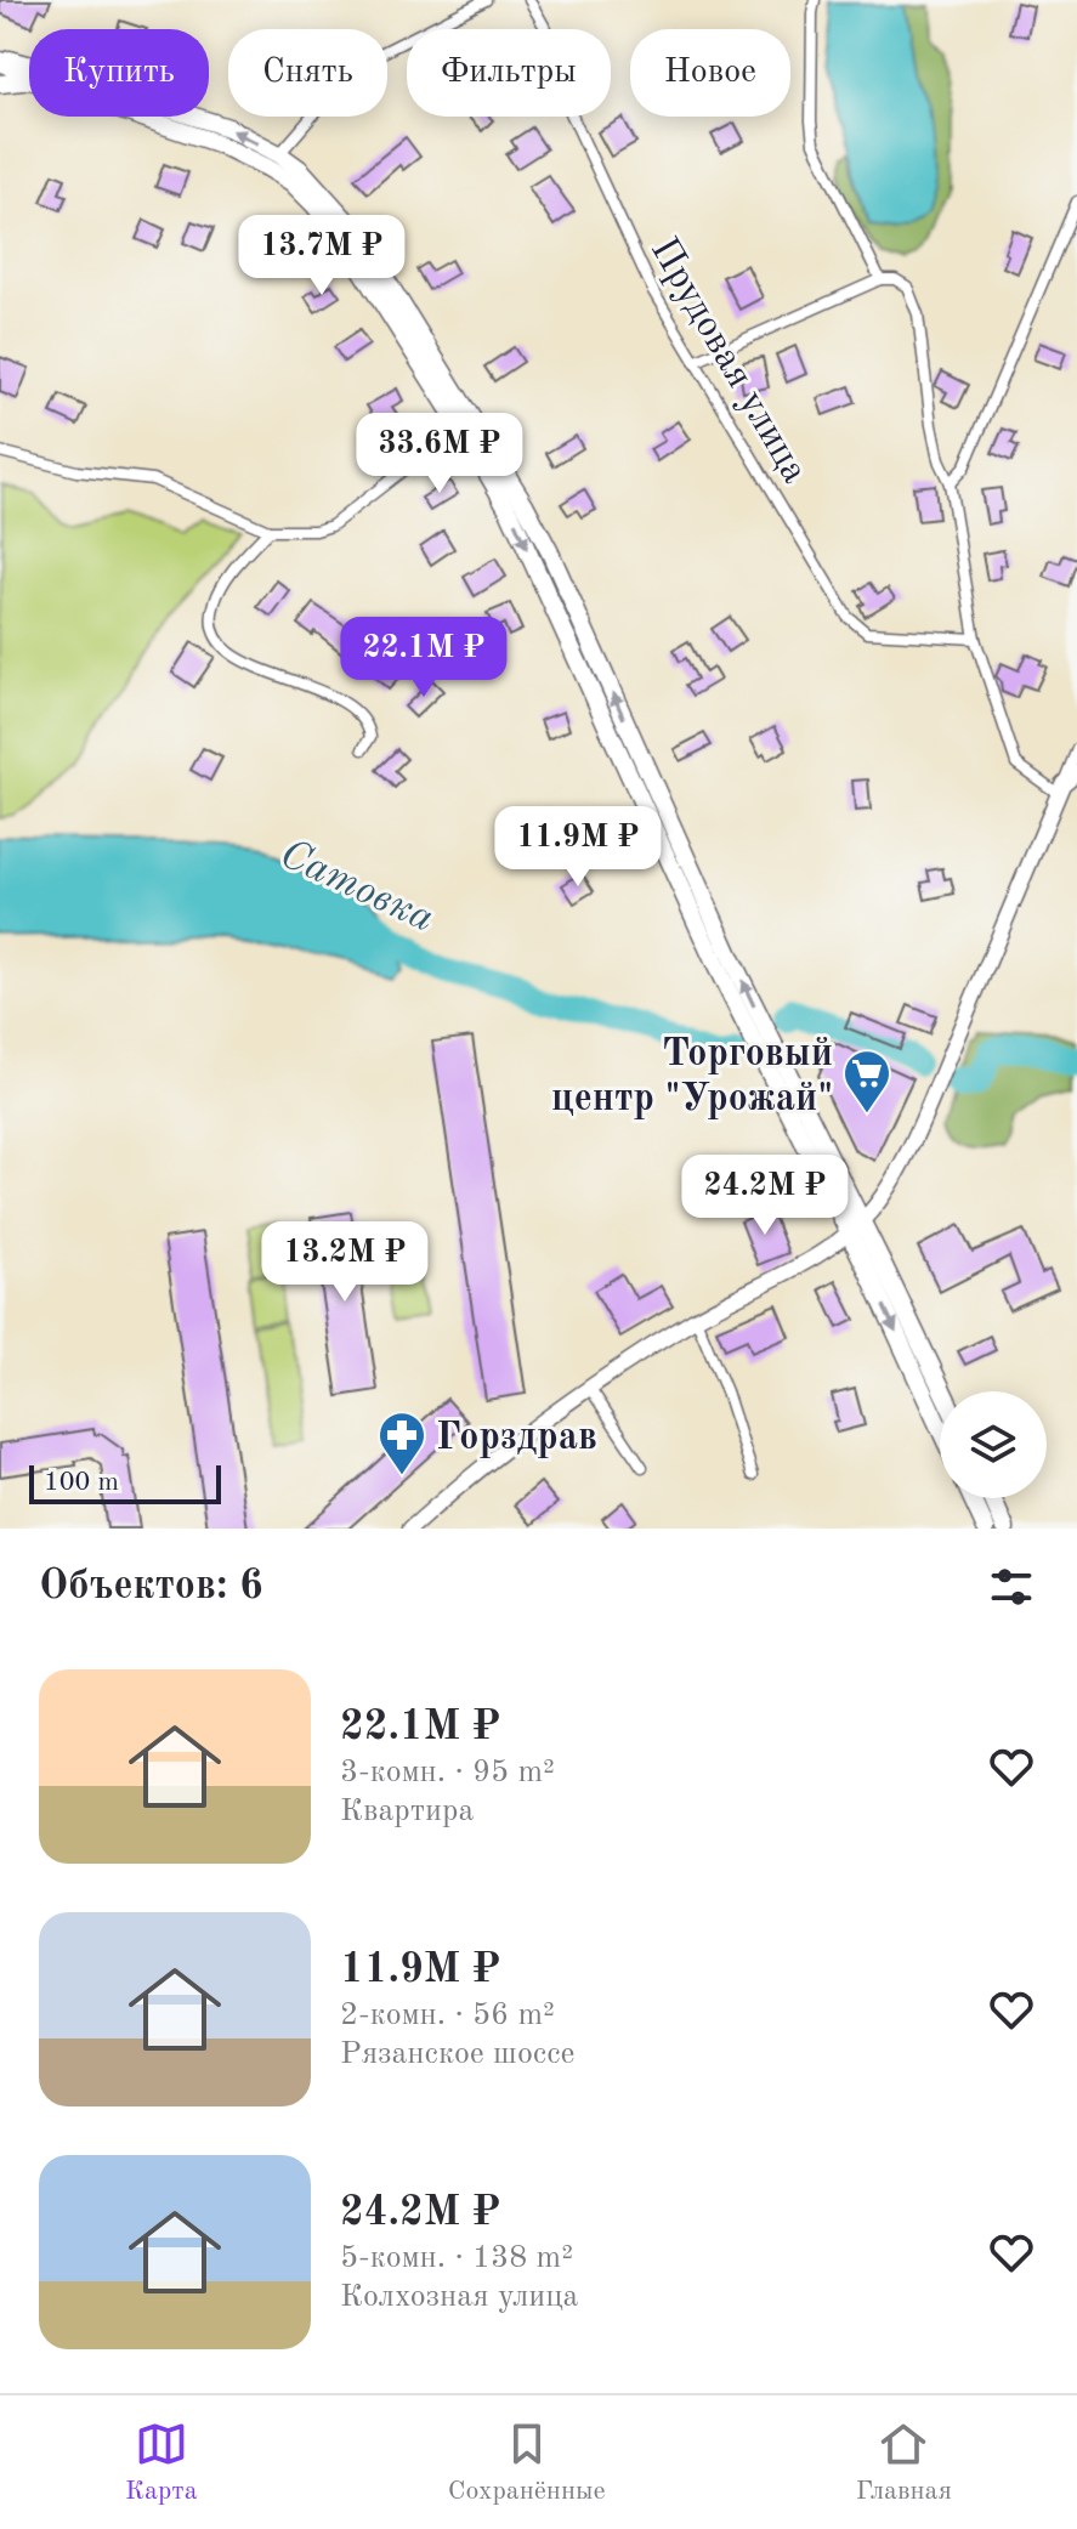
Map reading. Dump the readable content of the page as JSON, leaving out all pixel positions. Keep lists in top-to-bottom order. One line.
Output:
{"streets":{"street":["Прудовая улица"]},"water":["Сатовка"],"places":{"supermarket":["Торговый центр \"Урожай\""],"pharmacy":["Горздрав"]},"scale_bar":"100 m","page":{"chip":["Купить","Снять","Фильтры","Новое"],"price":["13.7M ₽","33.6M ₽","22.1M ₽","11.9M ₽","24.2M ₽","13.2M ₽"],"scale":"100 m","heading":"Объектов: 6","list":[{"name":"22.1M ₽","note":"3-комн. · 95 m² · Квартира"},{"name":"11.9M ₽","note":"2-комн. · 56 m² · Рязанское шоссе"},{"name":"24.2M ₽","note":"5-комн. · 138 m² · Колхозная улица"}],"tabs":["Карта","Сохранённые","Главная"]}}
